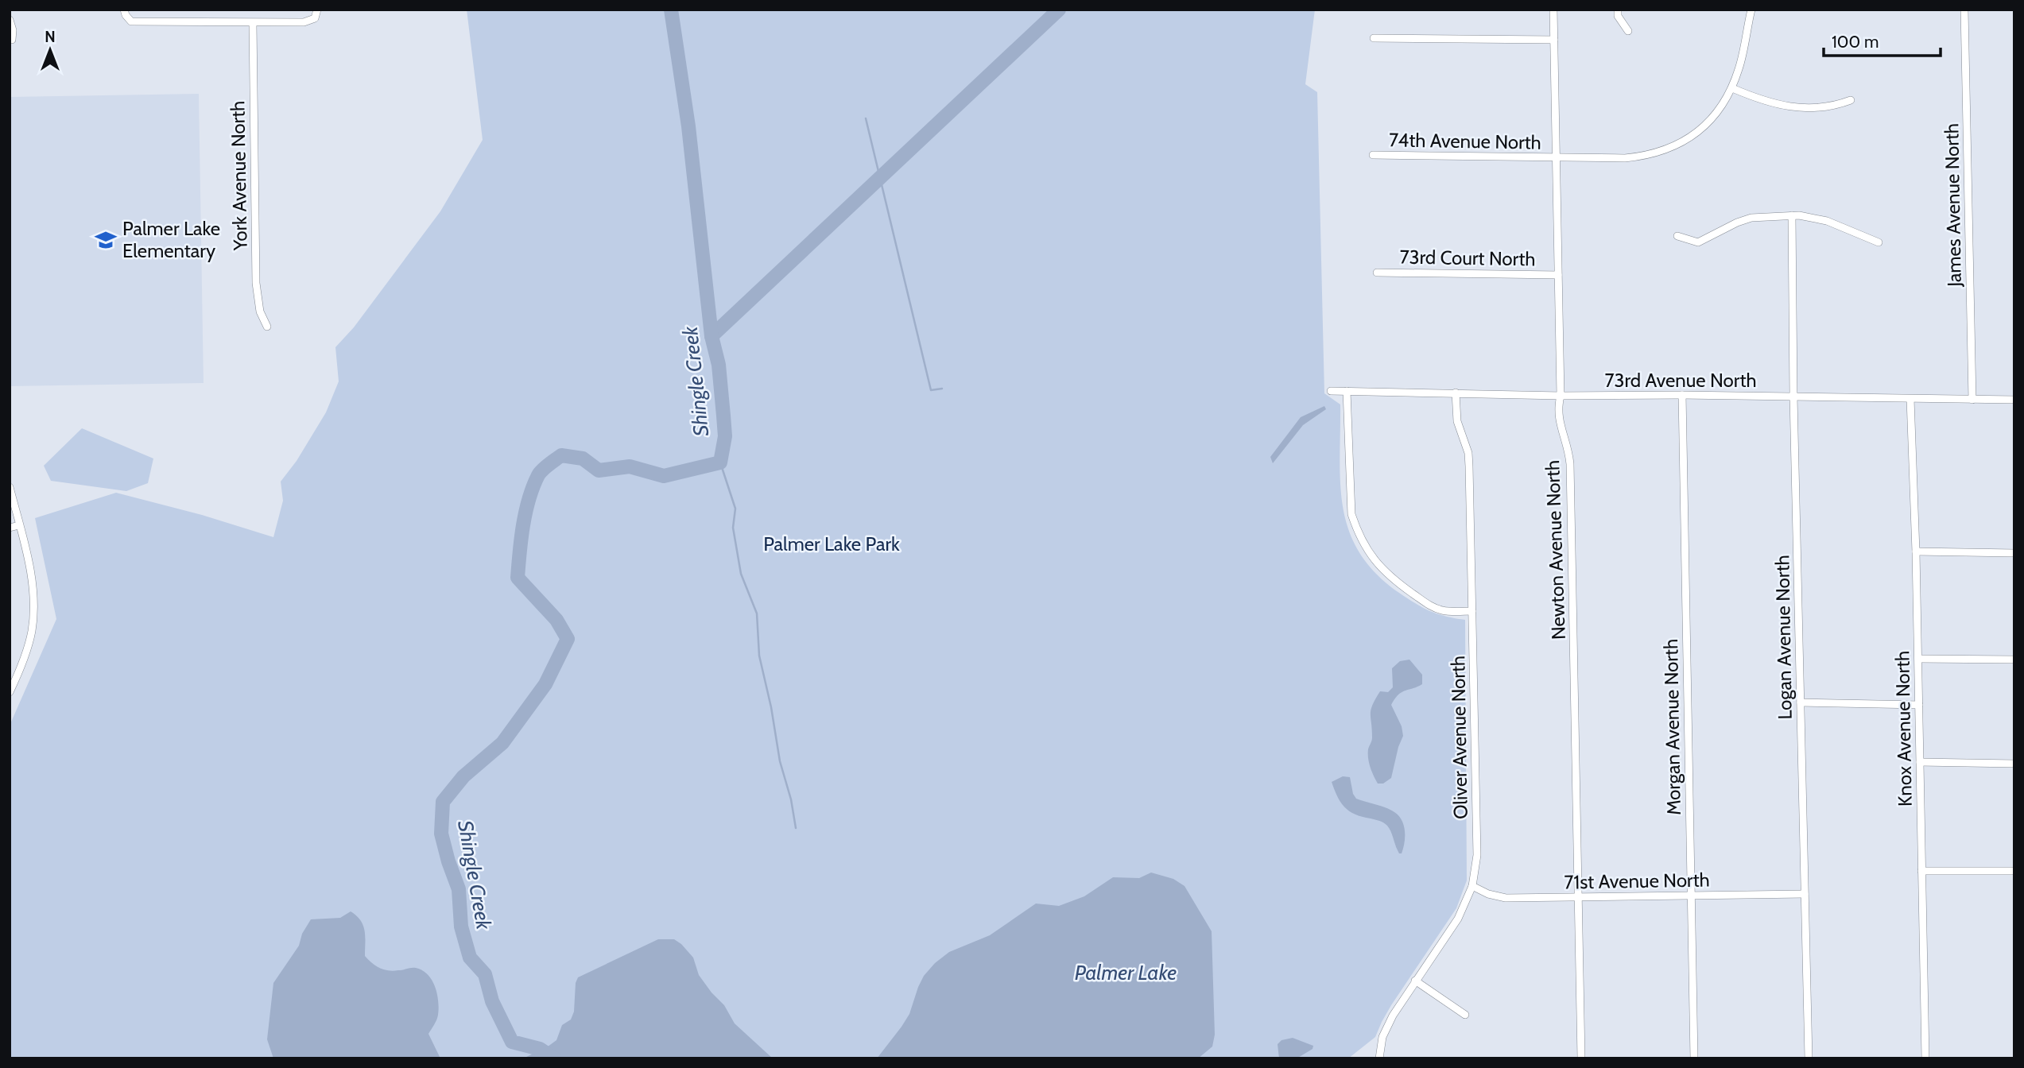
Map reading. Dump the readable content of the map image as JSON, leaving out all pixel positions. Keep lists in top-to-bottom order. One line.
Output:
{"streets":{"street":["74th Avenue North","York Avenue North","James Avenue North","73rd Court North","73rd Avenue North","Newton Avenue North","Logan Avenue North","Morgan Avenue North","Knox Avenue North","Oliver Avenue North","71st Avenue North"]},"crossings":[["74th Avenue North","Newton Avenue North"],["James Avenue North","73rd Avenue North"],["73rd Court North","Newton Avenue North"],["73rd Avenue North","Newton Avenue North"],["73rd Avenue North","Logan Avenue North"],["73rd Avenue North","Morgan Avenue North"],["73rd Avenue North","Knox Avenue North"],["73rd Avenue North","Oliver Avenue North"],["Newton Avenue North","71st Avenue North"],["Logan Avenue North","71st Avenue North"],["Morgan Avenue North","71st Avenue North"],["Oliver Avenue North","71st Avenue North"]],"water":["Shingle Creek","Palmer Lake"],"parks":["Palmer Lake Park"],"places":{"school or university":["Palmer Lake Elementary"]},"scale_bar":"100 m","north":"top"}
